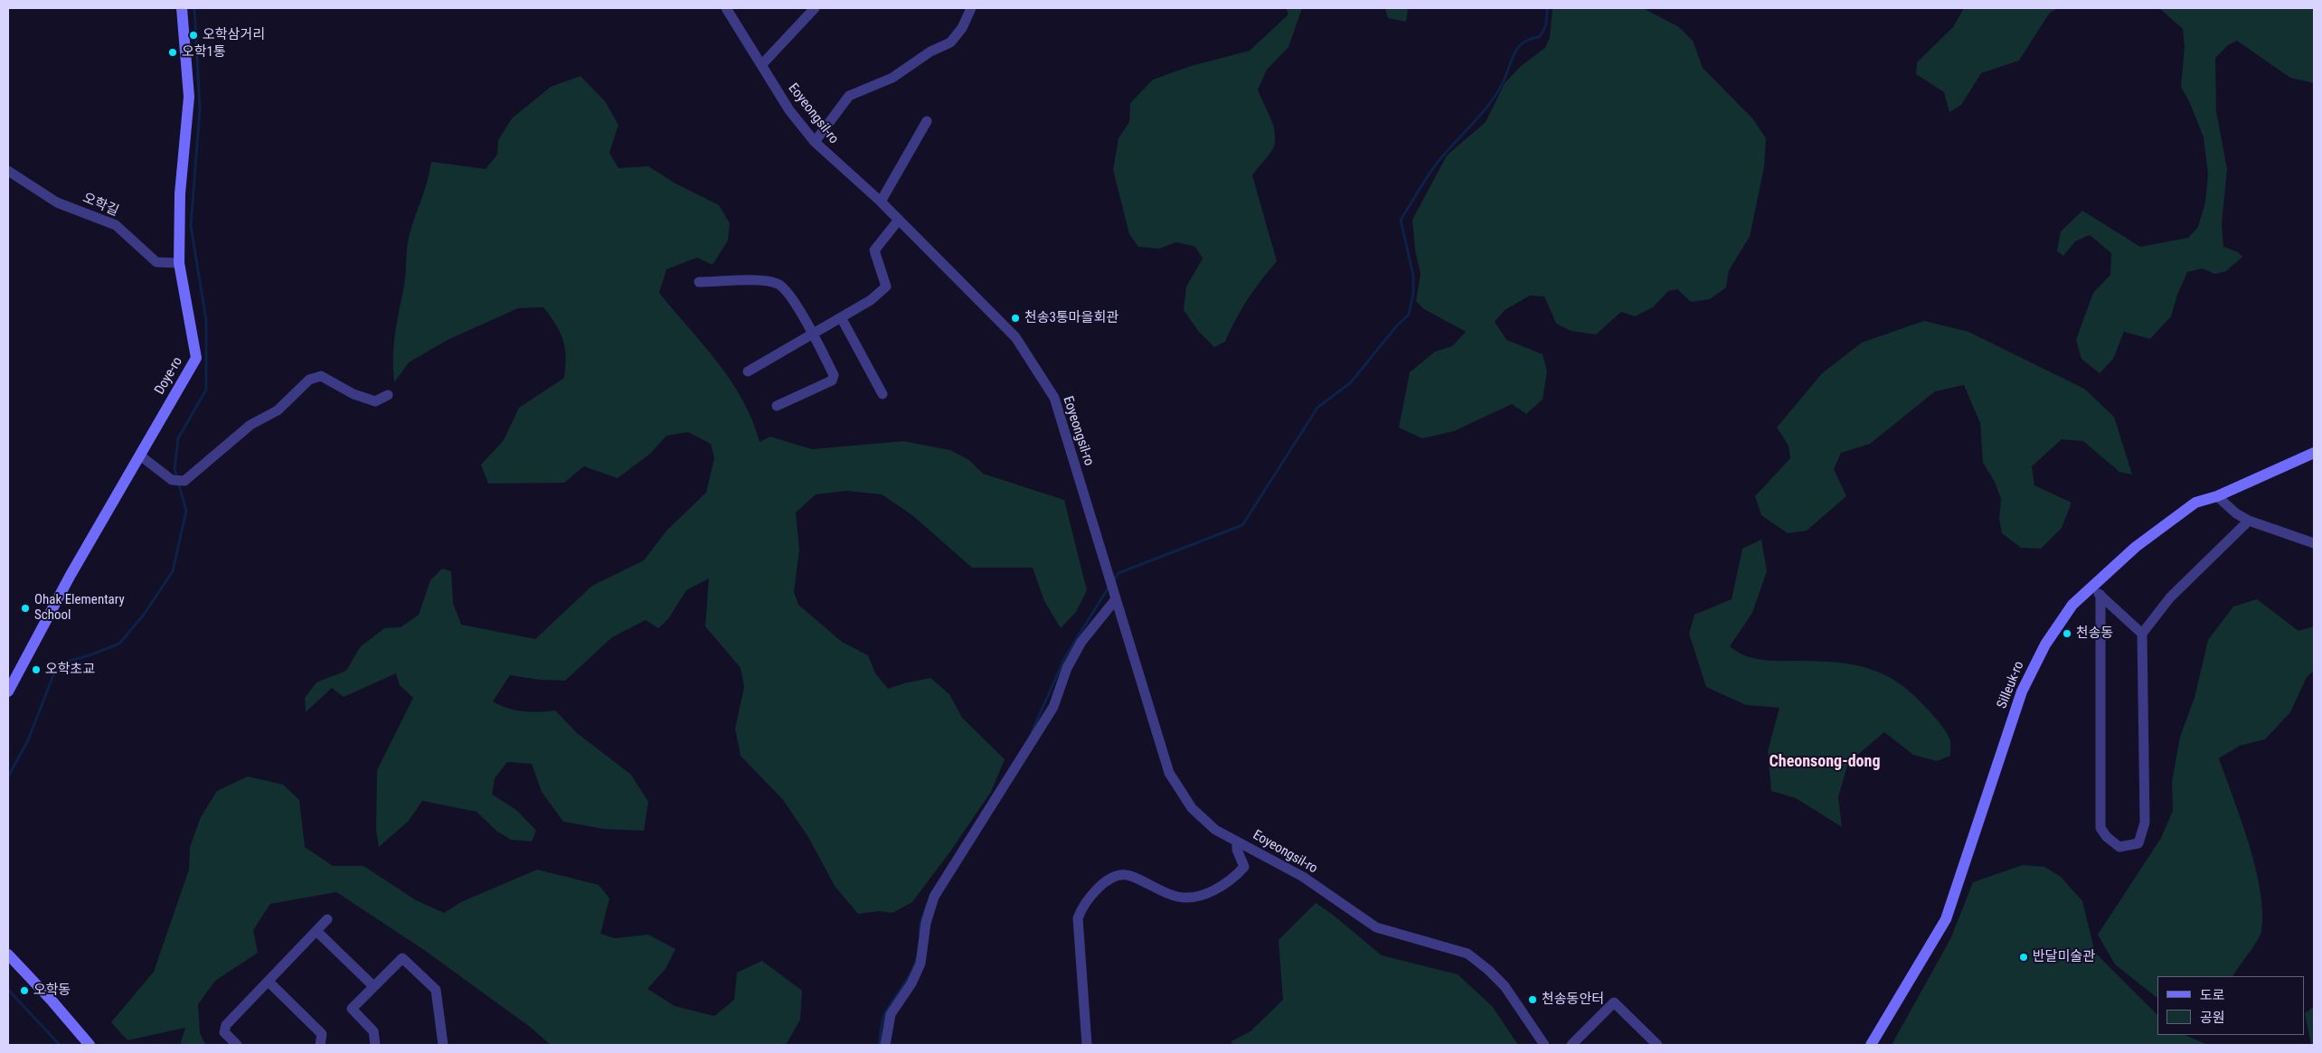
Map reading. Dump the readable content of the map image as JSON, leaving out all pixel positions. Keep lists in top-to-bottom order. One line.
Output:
{"streets":{"street":["Eoyeongsil-ro","오학길","Doye-ro","Silleuk-ro"]},"crossings":[["오학길","Doye-ro"]],"districts":["Cheonsong-dong"],"places":["오학삼거리","오학1통","천송3통마을회관","Ohak Elementary School","천송동","오학초교","반달미술관","오학동","천송동안터"],"legend":["도로","공원"]}
